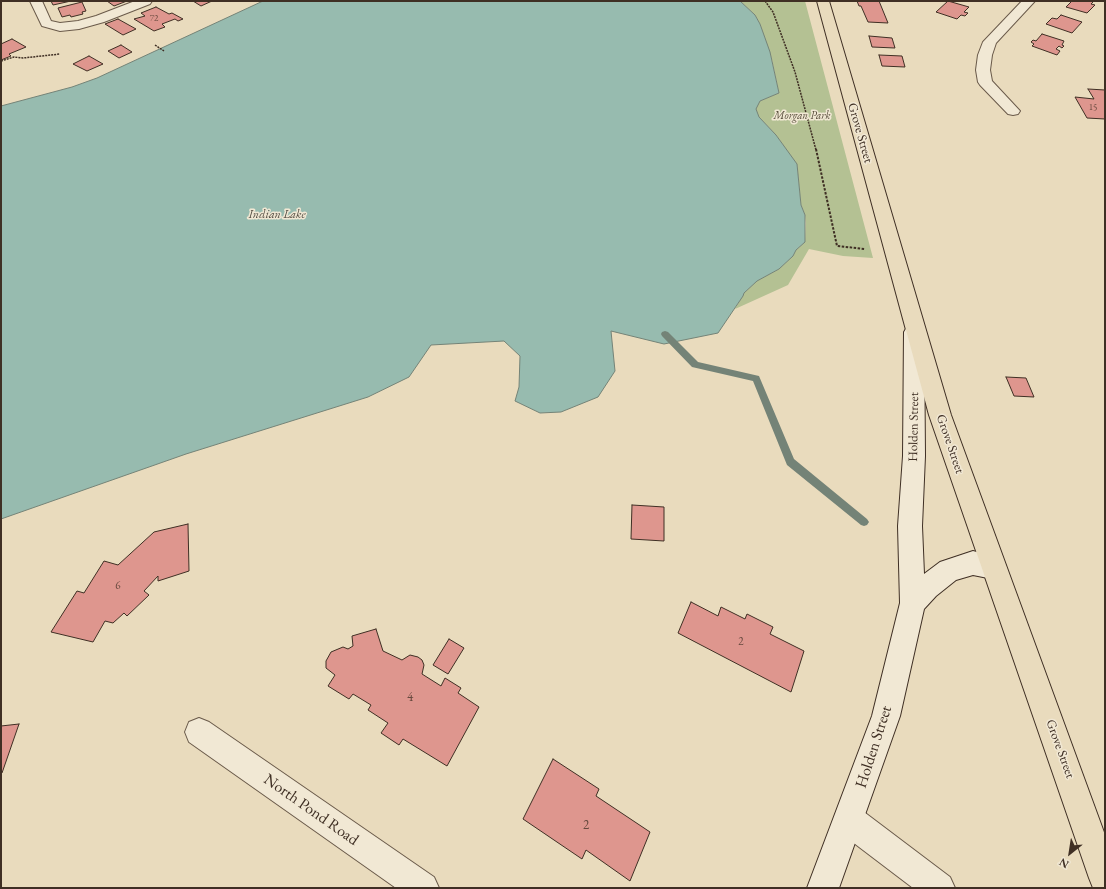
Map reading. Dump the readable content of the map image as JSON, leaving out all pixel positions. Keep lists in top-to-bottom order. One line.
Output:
{"streets":{"main road":["Grove Street"],"street":["Holden Street","North Pond Road"]},"crossings":[["Grove Street","Holden Street"]],"water":["Indian Lake"],"parks":["Morgan Park"],"house_numbers":["72","15","6","2","4","2"],"north":"bottom left"}
